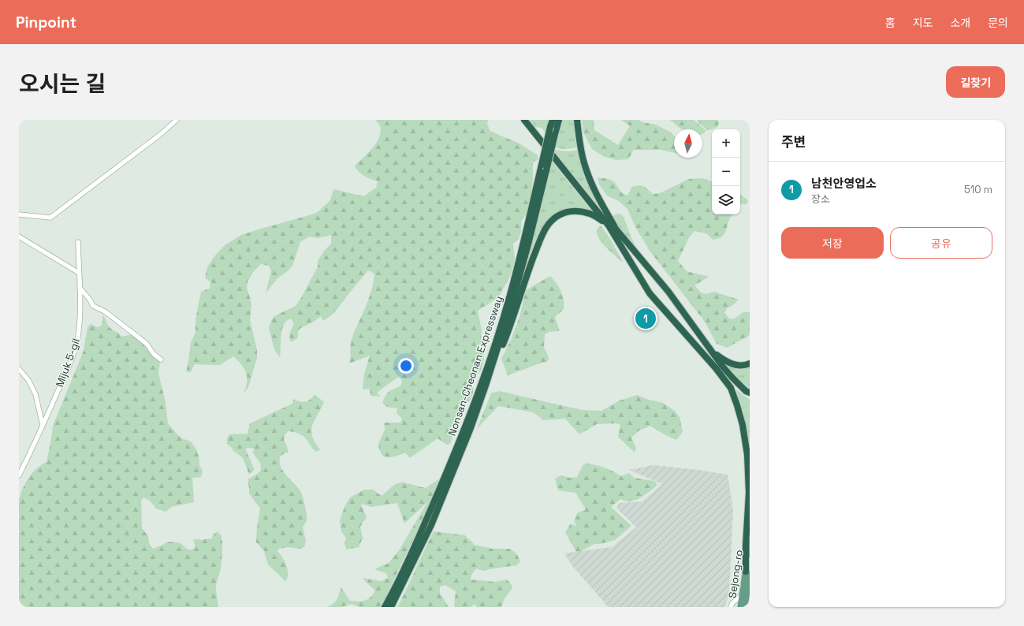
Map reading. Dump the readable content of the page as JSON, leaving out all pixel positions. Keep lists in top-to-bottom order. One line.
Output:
{"streets":{"highway":["Nonsan-Cheonan Expressway"],"main road":["Sejong-ro"],"street":["Mijuk 5-gil"]},"north":"top","page":{"header":"Pinpoint","nav":["홈","지도","소개","문의"],"title":"오시는 길","buttons":["길찾기",["저장","공유"]],"heading":"주변","map_buttons":["+","−"],"list":[{"mark":"1","name":"남천안영업소","note":"장소","value":"510 m"}],"pins":"1"}}
